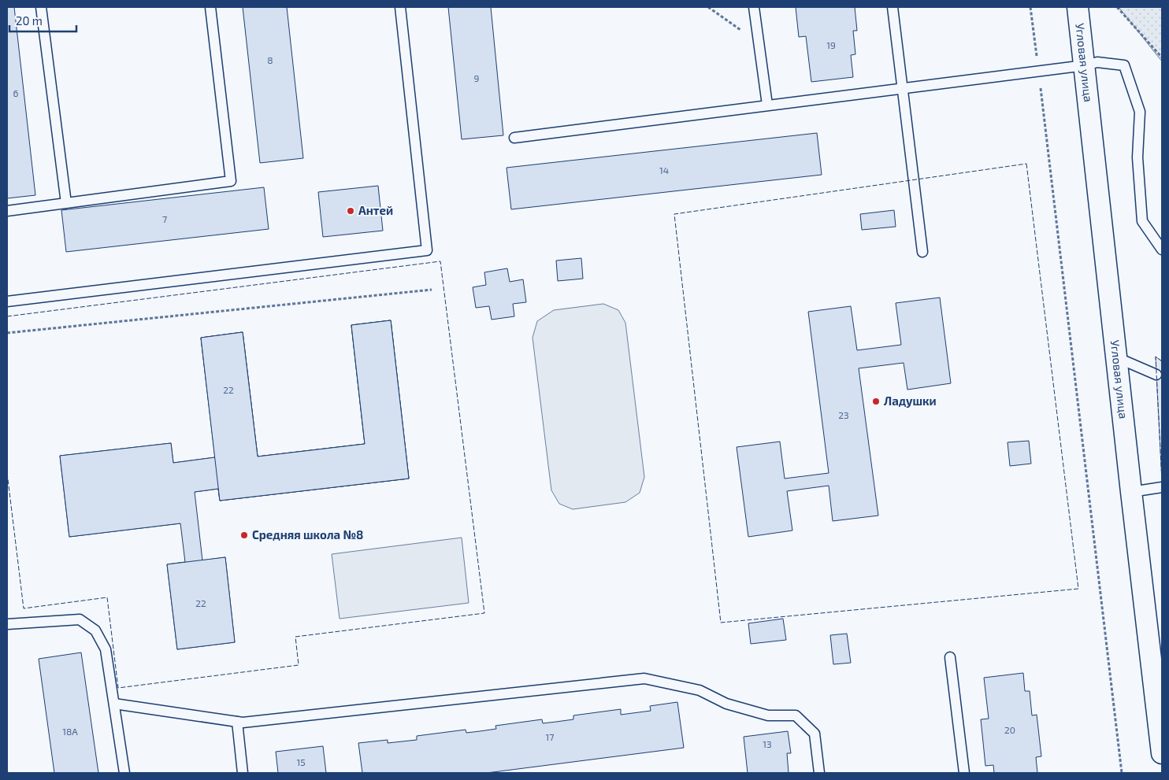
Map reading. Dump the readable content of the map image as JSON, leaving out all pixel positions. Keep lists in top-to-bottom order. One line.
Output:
{"streets":{"street":["Угловая улица"]},"places":["Антей","Ладушки","Средняя школа №8"],"house_numbers":["19","8","9","6","14","7","22","23","22","20","18А","17","13","15"],"scale_bar":"20 m"}
